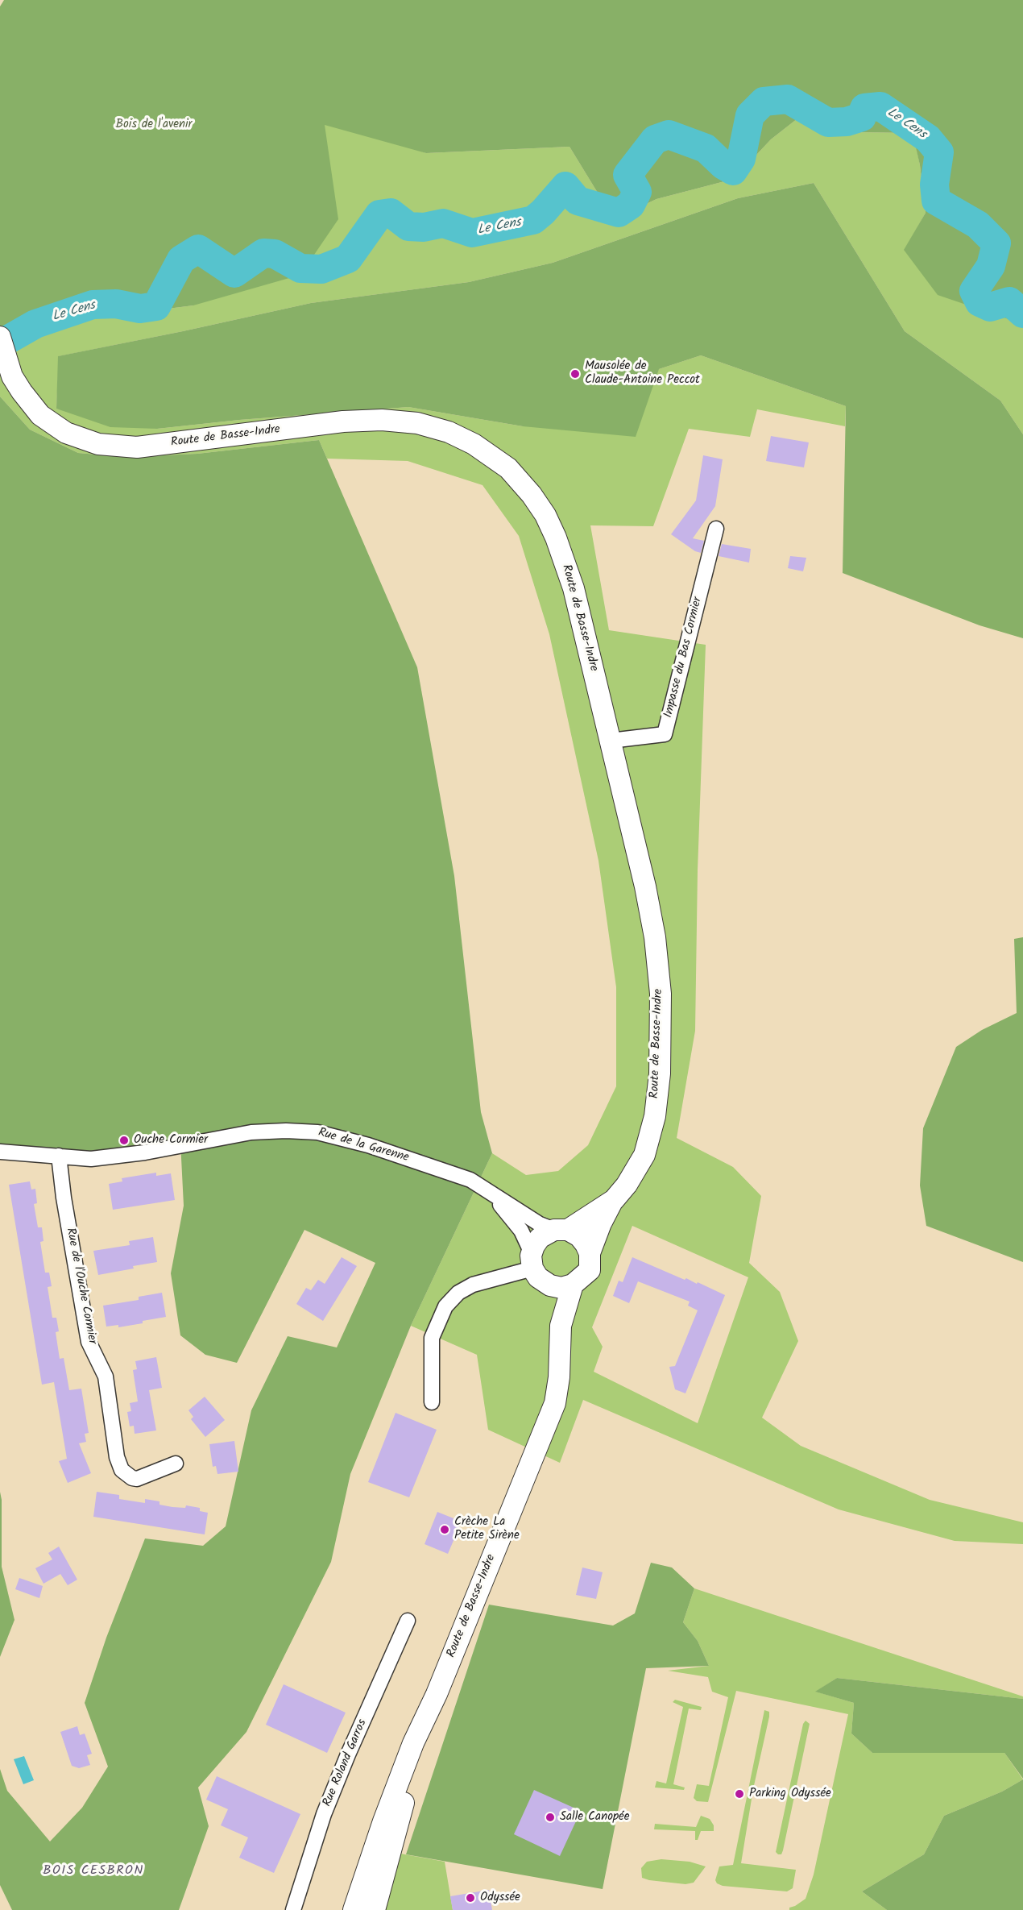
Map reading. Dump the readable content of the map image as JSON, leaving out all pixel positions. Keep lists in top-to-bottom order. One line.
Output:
{"streets":{"main road":["Route de Basse-Indre"],"street":["Impasse du Bas Cormier","Rue de la Garenne","Rue de l'Ouche Cormier","Rue Roland Garros"]},"crossings":[["Route de Basse-Indre","Impasse du Bas Cormier"],["Route de Basse-Indre","Rue de la Garenne"],["Rue de la Garenne","Rue de l'Ouche Cormier"]],"districts":["BOIS CESBRON"],"water":["Le Cens"],"parks":["Bois de l'avenir"],"places":["Mausolée de Claude-Antoine Peccot","Ouche Cormier","Crèche La Petite Sirène","Parking Odyssée","Salle Canopée","Odyssée"]}
